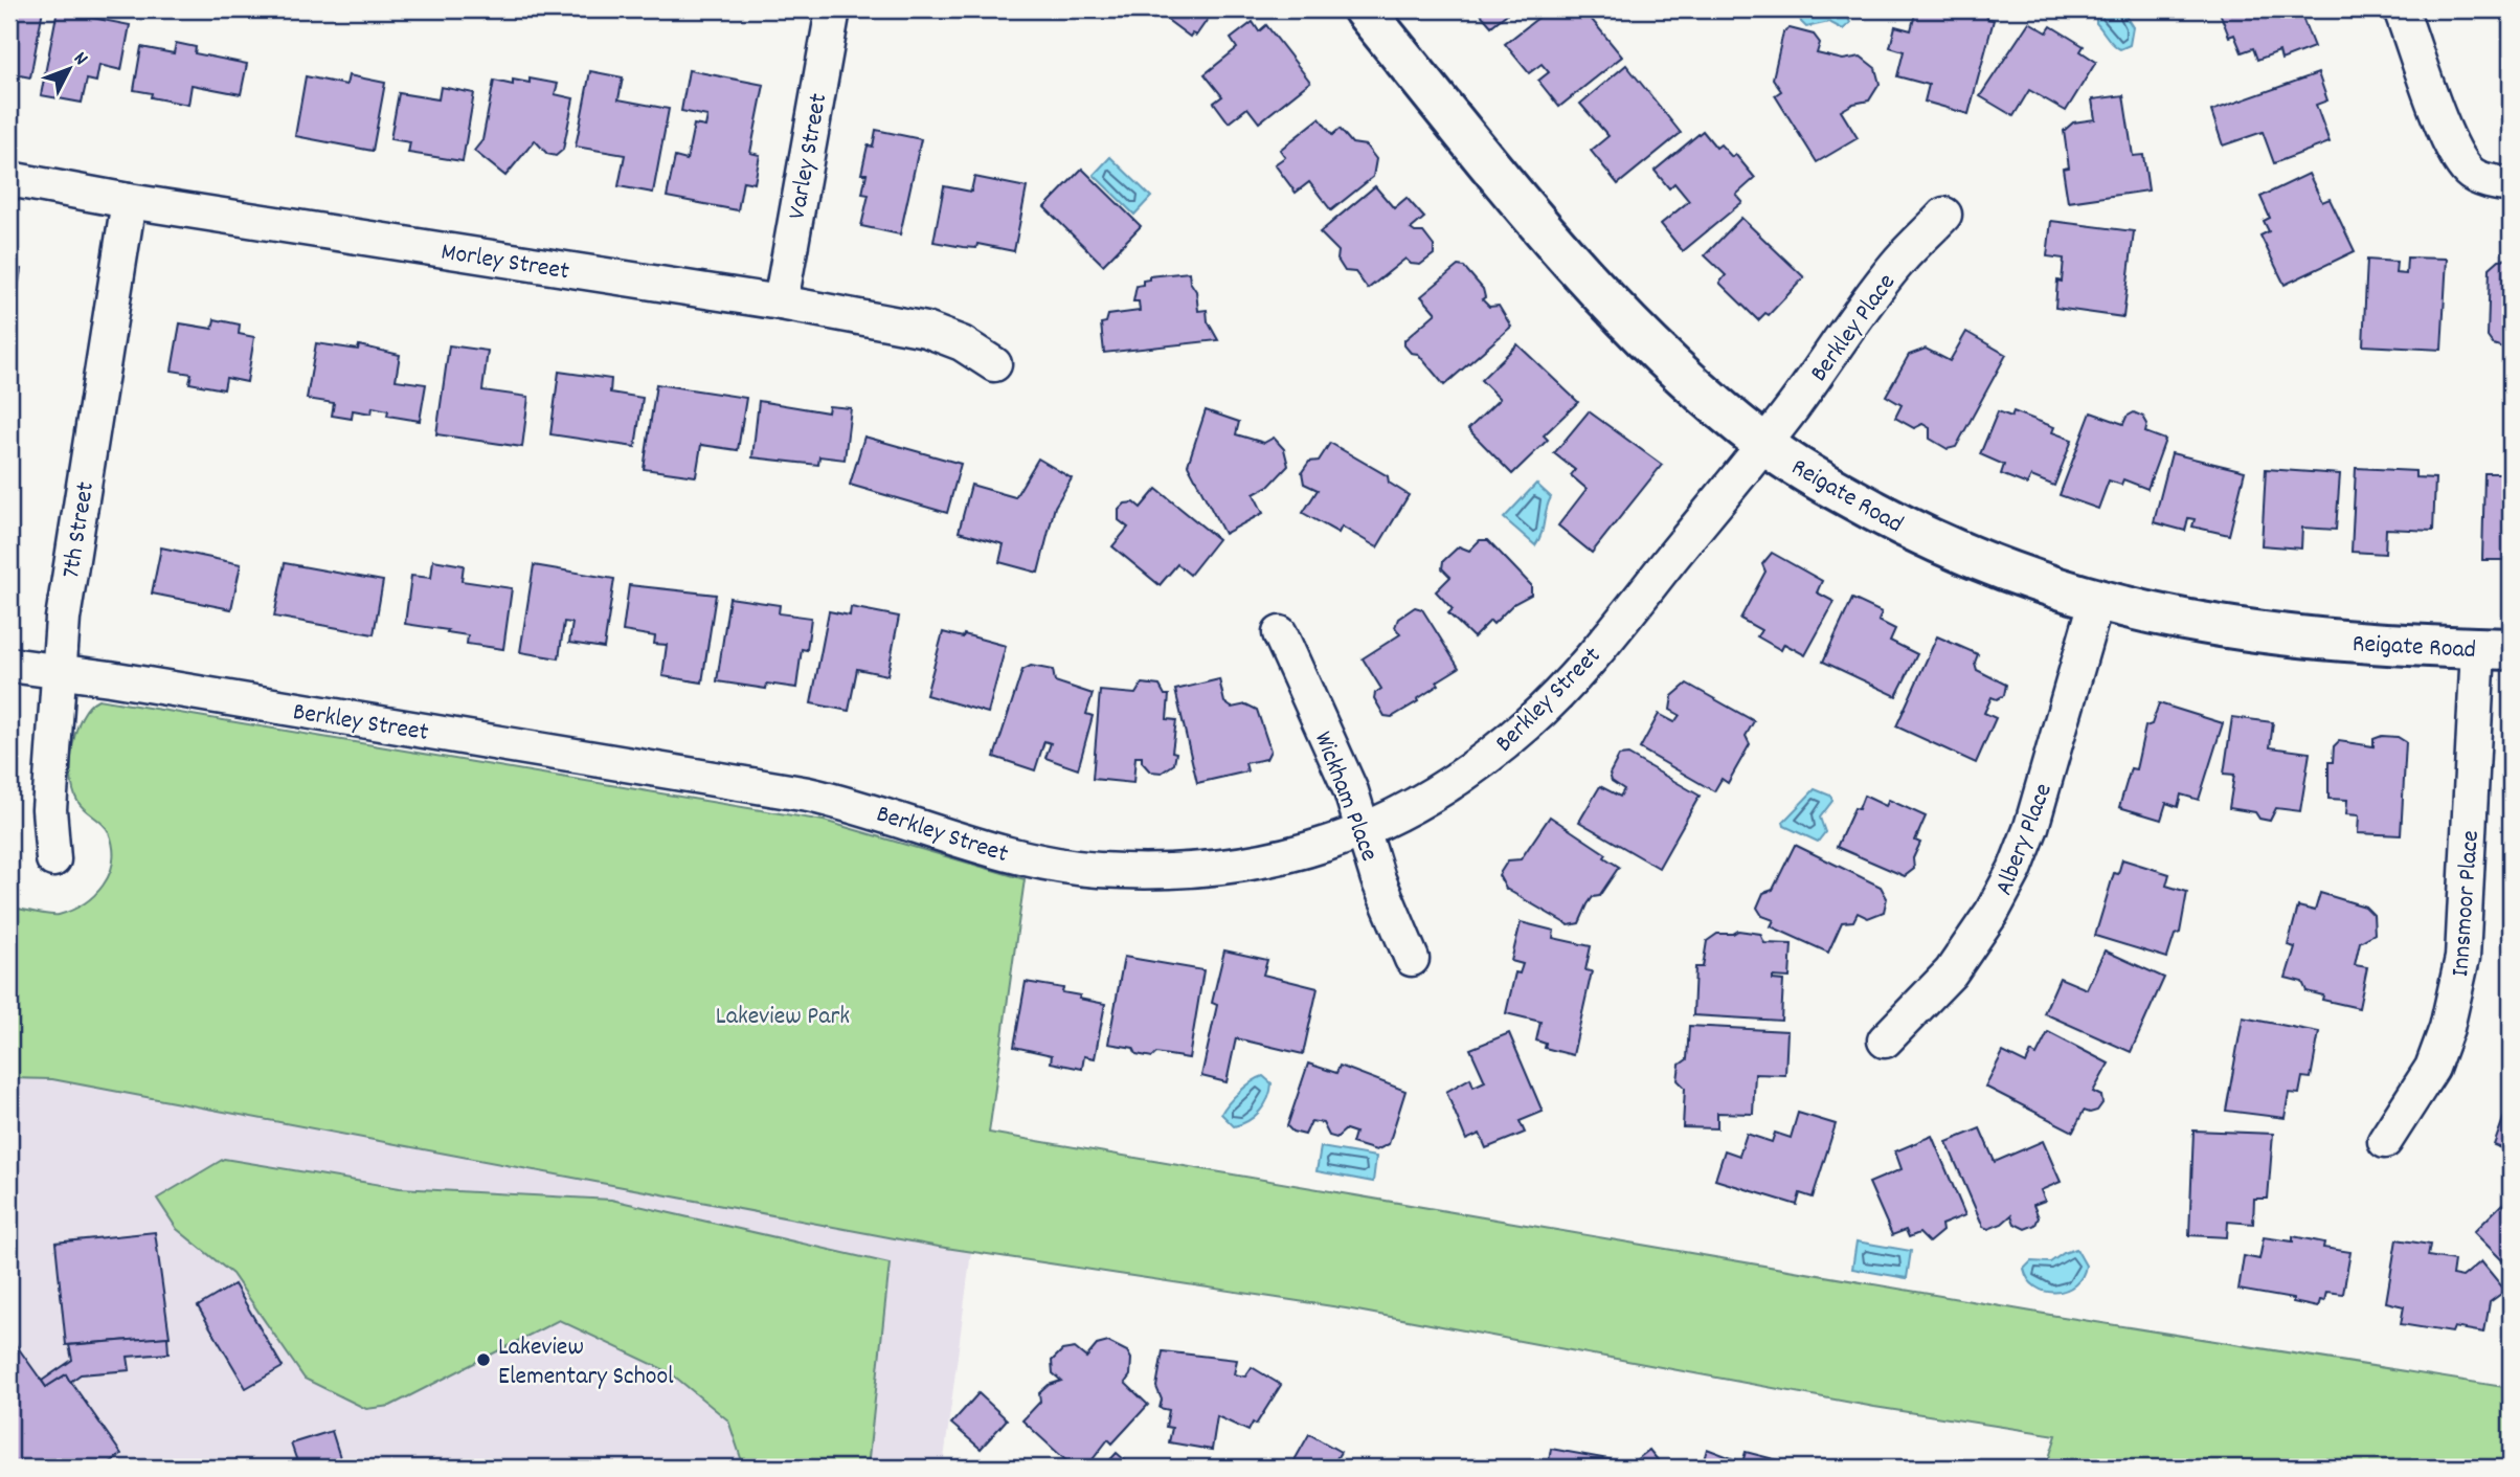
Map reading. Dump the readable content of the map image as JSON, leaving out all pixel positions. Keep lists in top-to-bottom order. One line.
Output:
{"streets":{"street":["Varley Street","Morley Street","Berkley Place","Reigate Road","7th Street","Berkley Street","Wickham Place","Albery Place","Innsmoor Place"]},"crossings":[["Varley Street","Morley Street"],["Morley Street","7th Street"],["Berkley Place","Reigate Road"],["Berkley Place","Berkley Street"],["Reigate Road","Berkley Street"],["Reigate Road","Albery Place"],["Reigate Road","Innsmoor Place"],["7th Street","Berkley Street"],["Berkley Street","Wickham Place"]],"parks":["Lakeview Park"],"places":["Lakeview Elementary School"],"north":"top right"}
